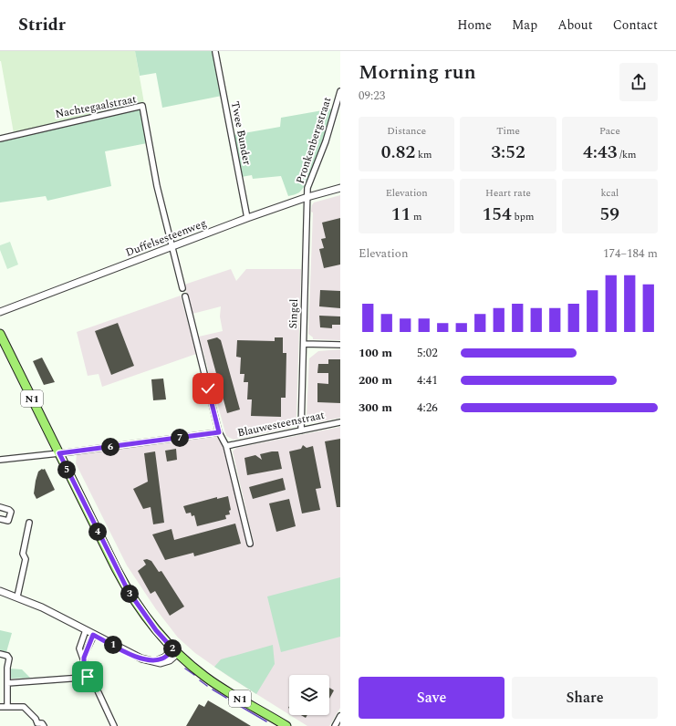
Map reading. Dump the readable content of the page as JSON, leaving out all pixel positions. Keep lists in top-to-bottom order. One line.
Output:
{"streets":{"main road":["N1"],"street":["Nachtegaalstraat","Twee Bunder","Pronkenbergstraat","Duffelsesteenweg","Singel","Blauwesteenstraat"]},"crossings":[["Nachtegaalstraat","Duffelsesteenweg"],["Twee Bunder","Duffelsesteenweg"],["Pronkenbergstraat","Duffelsesteenweg"],["Pronkenbergstraat","Singel"],["Duffelsesteenweg","Singel"],["Singel","Blauwesteenstraat"]],"page":{"header":"Stridr","nav":["Home","Map","About","Contact"],"heading":["Morning run","09:23"],"stats":[["Distance","0.82 km"],["Time","3:52"],["Pace","4:43 /km"],["Elevation","11 m"],["Heart rate","154 bpm"],["kcal","59"]],"chart":["Elevation","174–184 m"],"list":[{"name":"100 m","note":"5:02"},{"name":"200 m","note":"4:41"},{"name":"300 m","note":"4:26"}],"pins":["7","6","5","4","3","1","2"],"buttons":["Save","Share"]}}
